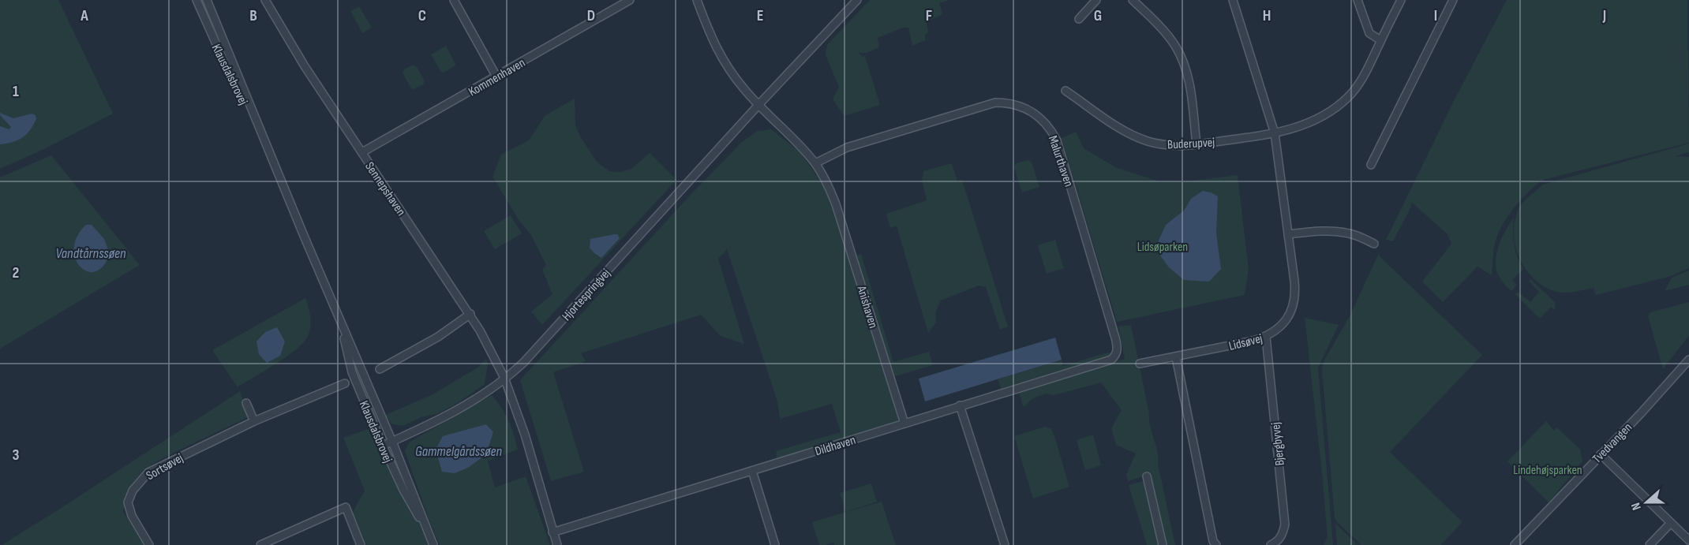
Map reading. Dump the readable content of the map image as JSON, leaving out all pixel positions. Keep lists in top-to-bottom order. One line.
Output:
{"streets":{"street":["Klausdalsbrovej","Kommenhaven","Buderupvej","Malurthaven","Sennepshaven","Hjortespringvej","Anishaven","Lidsøvej","Tvedvangen","Bjergbyvej","Dildhaven","Sortsøvej"]},"crossings":[["Klausdalsbrovej","Hjortespringvej"],["Kommenhaven","Sennepshaven"],["Buderupvej","Lidsøvej"],["Malurthaven","Anishaven"],["Malurthaven","Dildhaven"],["Sennepshaven","Hjortespringvej"],["Sennepshaven","Dildhaven"],["Anishaven","Dildhaven"],["Lidsøvej","Bjergbyvej"]],"water":["Vandtårnssøen","Gammelgårdssøen"],"parks":["Lidsøparken","Lindehøjsparken"],"north":"left","grid":{"columns":["A","B","C","D","E","F","G","H","I","J"],"rows":["1","2","3"]}}
